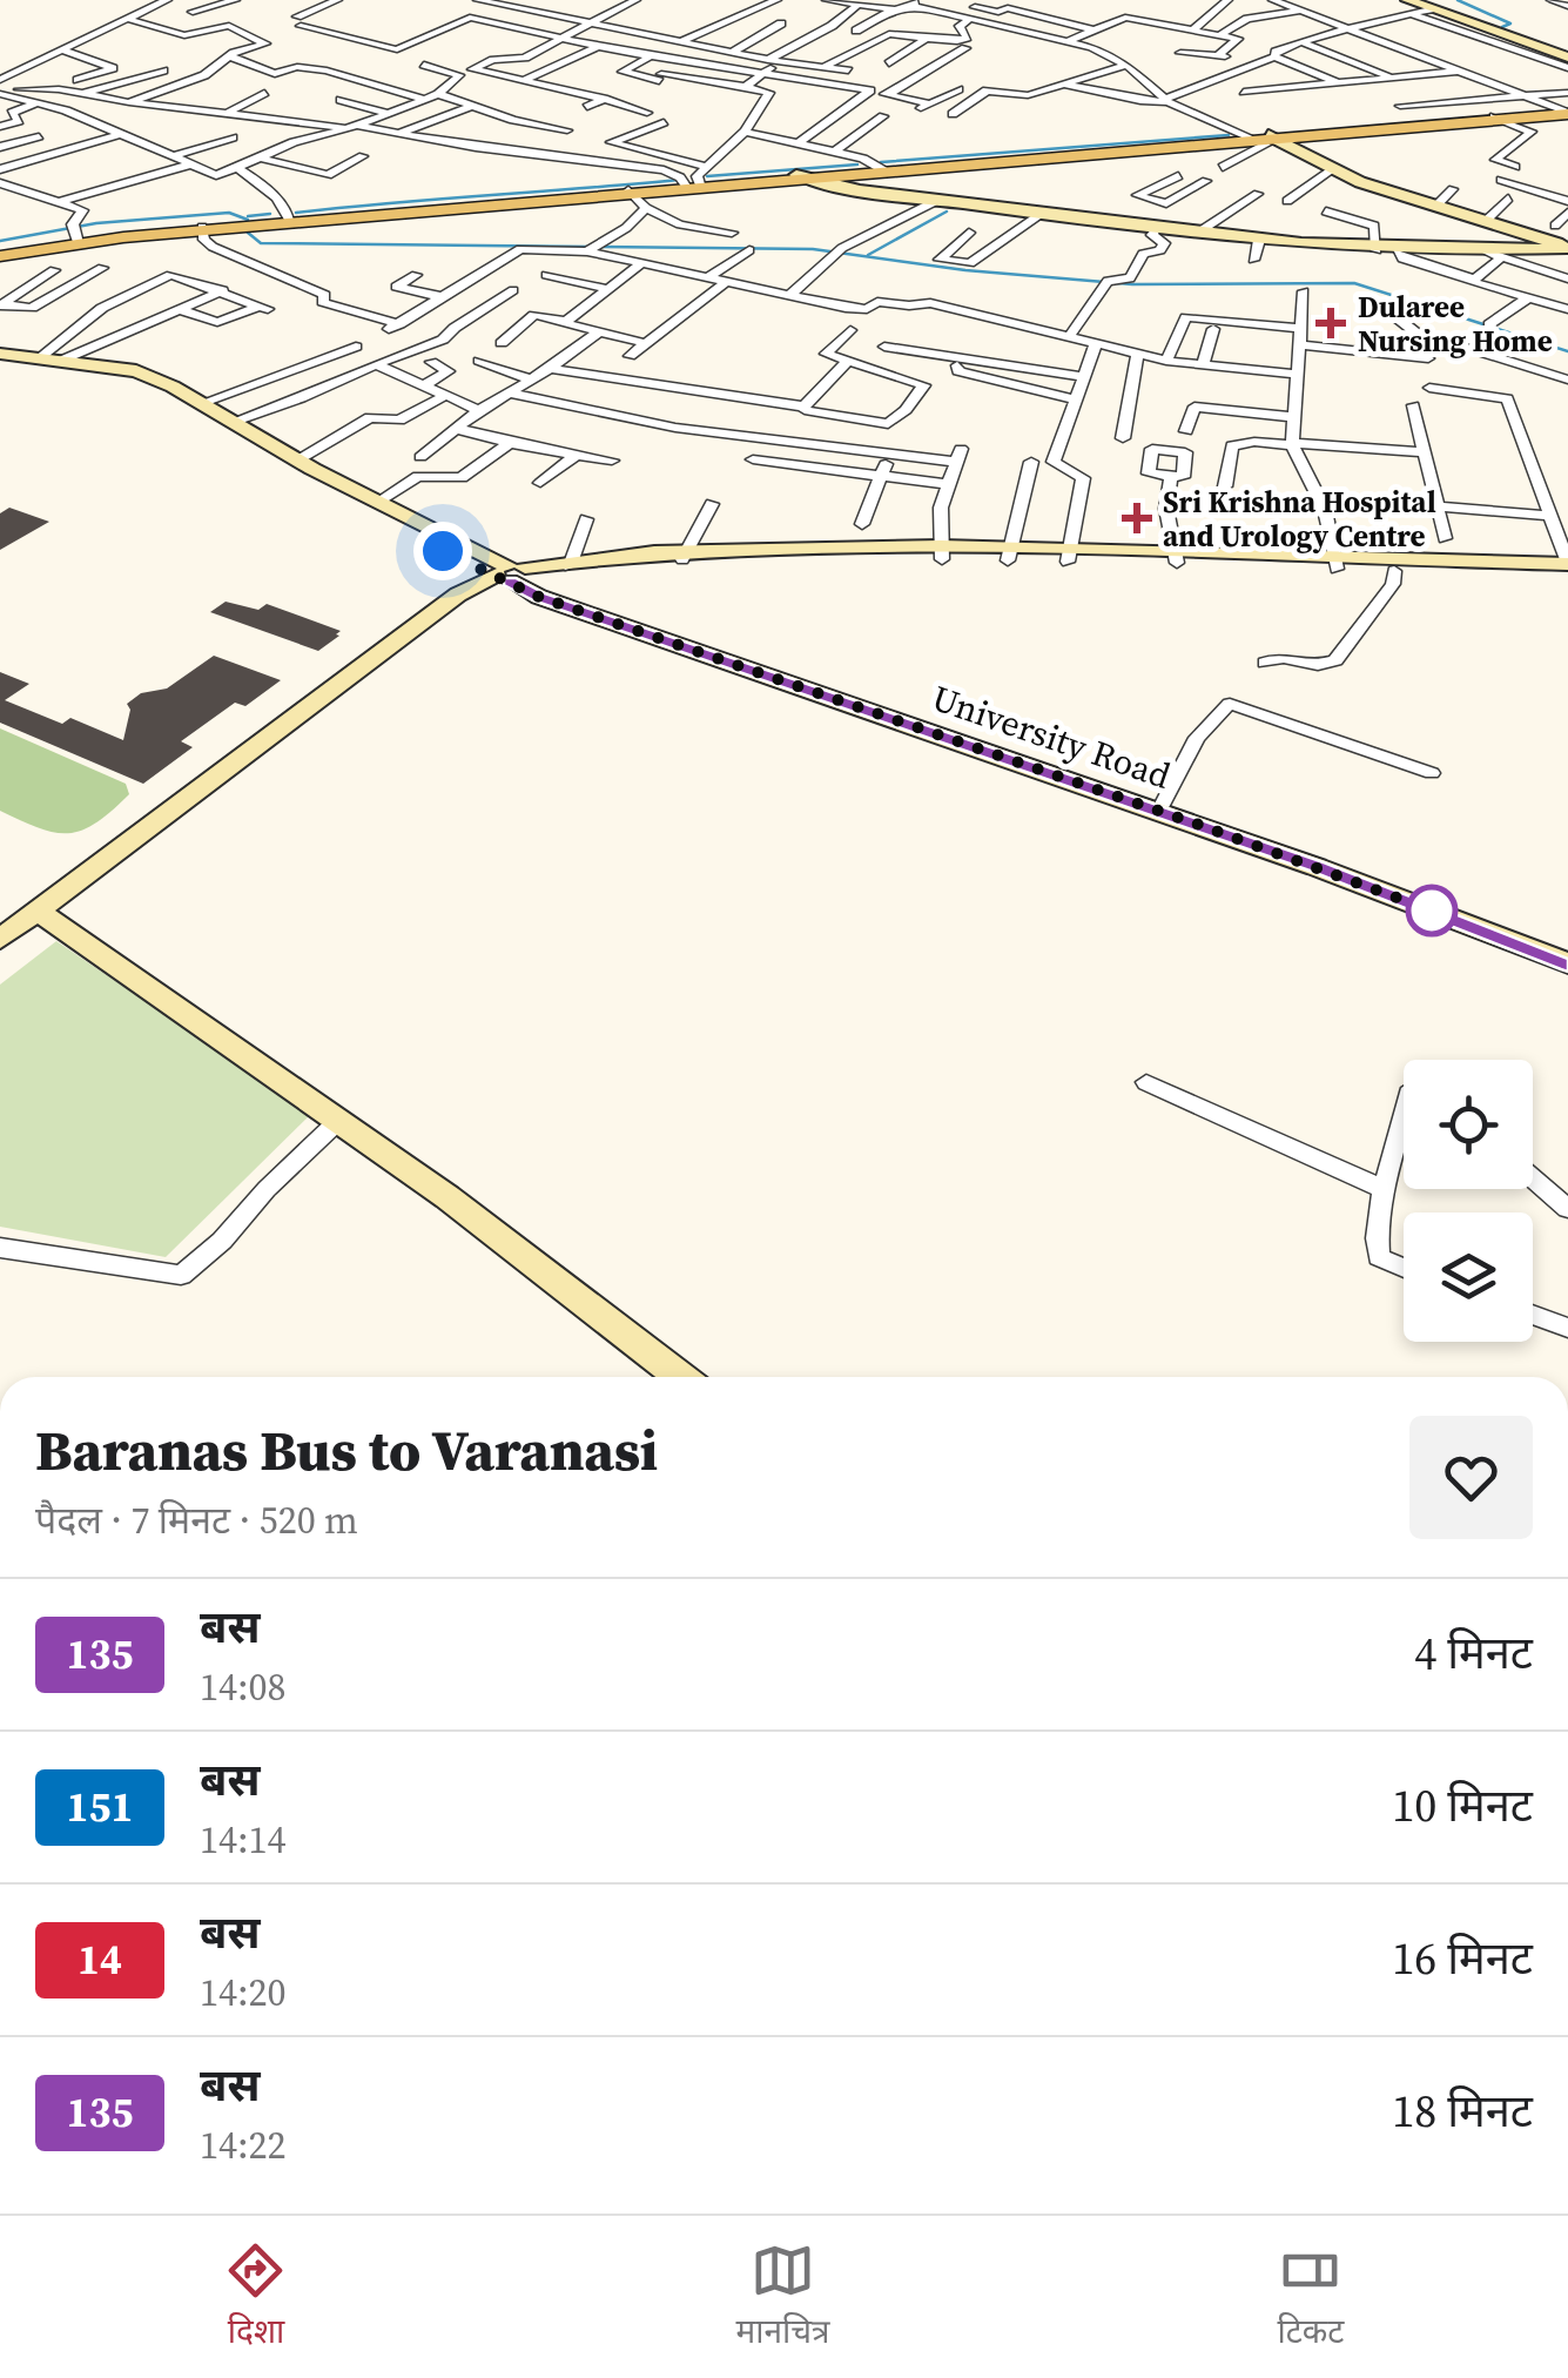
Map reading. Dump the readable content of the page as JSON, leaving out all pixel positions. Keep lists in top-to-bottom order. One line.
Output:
{"streets":{"main road":["University Road"]},"places":{"health":["Dularee Nursing Home","Sri Krishna Hospital and Urology Centre"]},"lines":["bus line 135"],"page":{"heading":["Baranas Bus to Varanasi","पैदल · 7 मिनट · 520 m"],"list":[{"mark":"135","name":"बस","note":"14:08","value":"4 मिनट"},{"mark":"151","name":"बस","note":"14:14","value":"10 मिनट"},{"mark":"14","name":"बस","note":"14:20","value":"16 मिनट"},{"mark":"135","name":"बस","note":"14:22","value":"18 मिनट"}],"tabs":["दिशा","मानचित्र","टिकट"]}}
